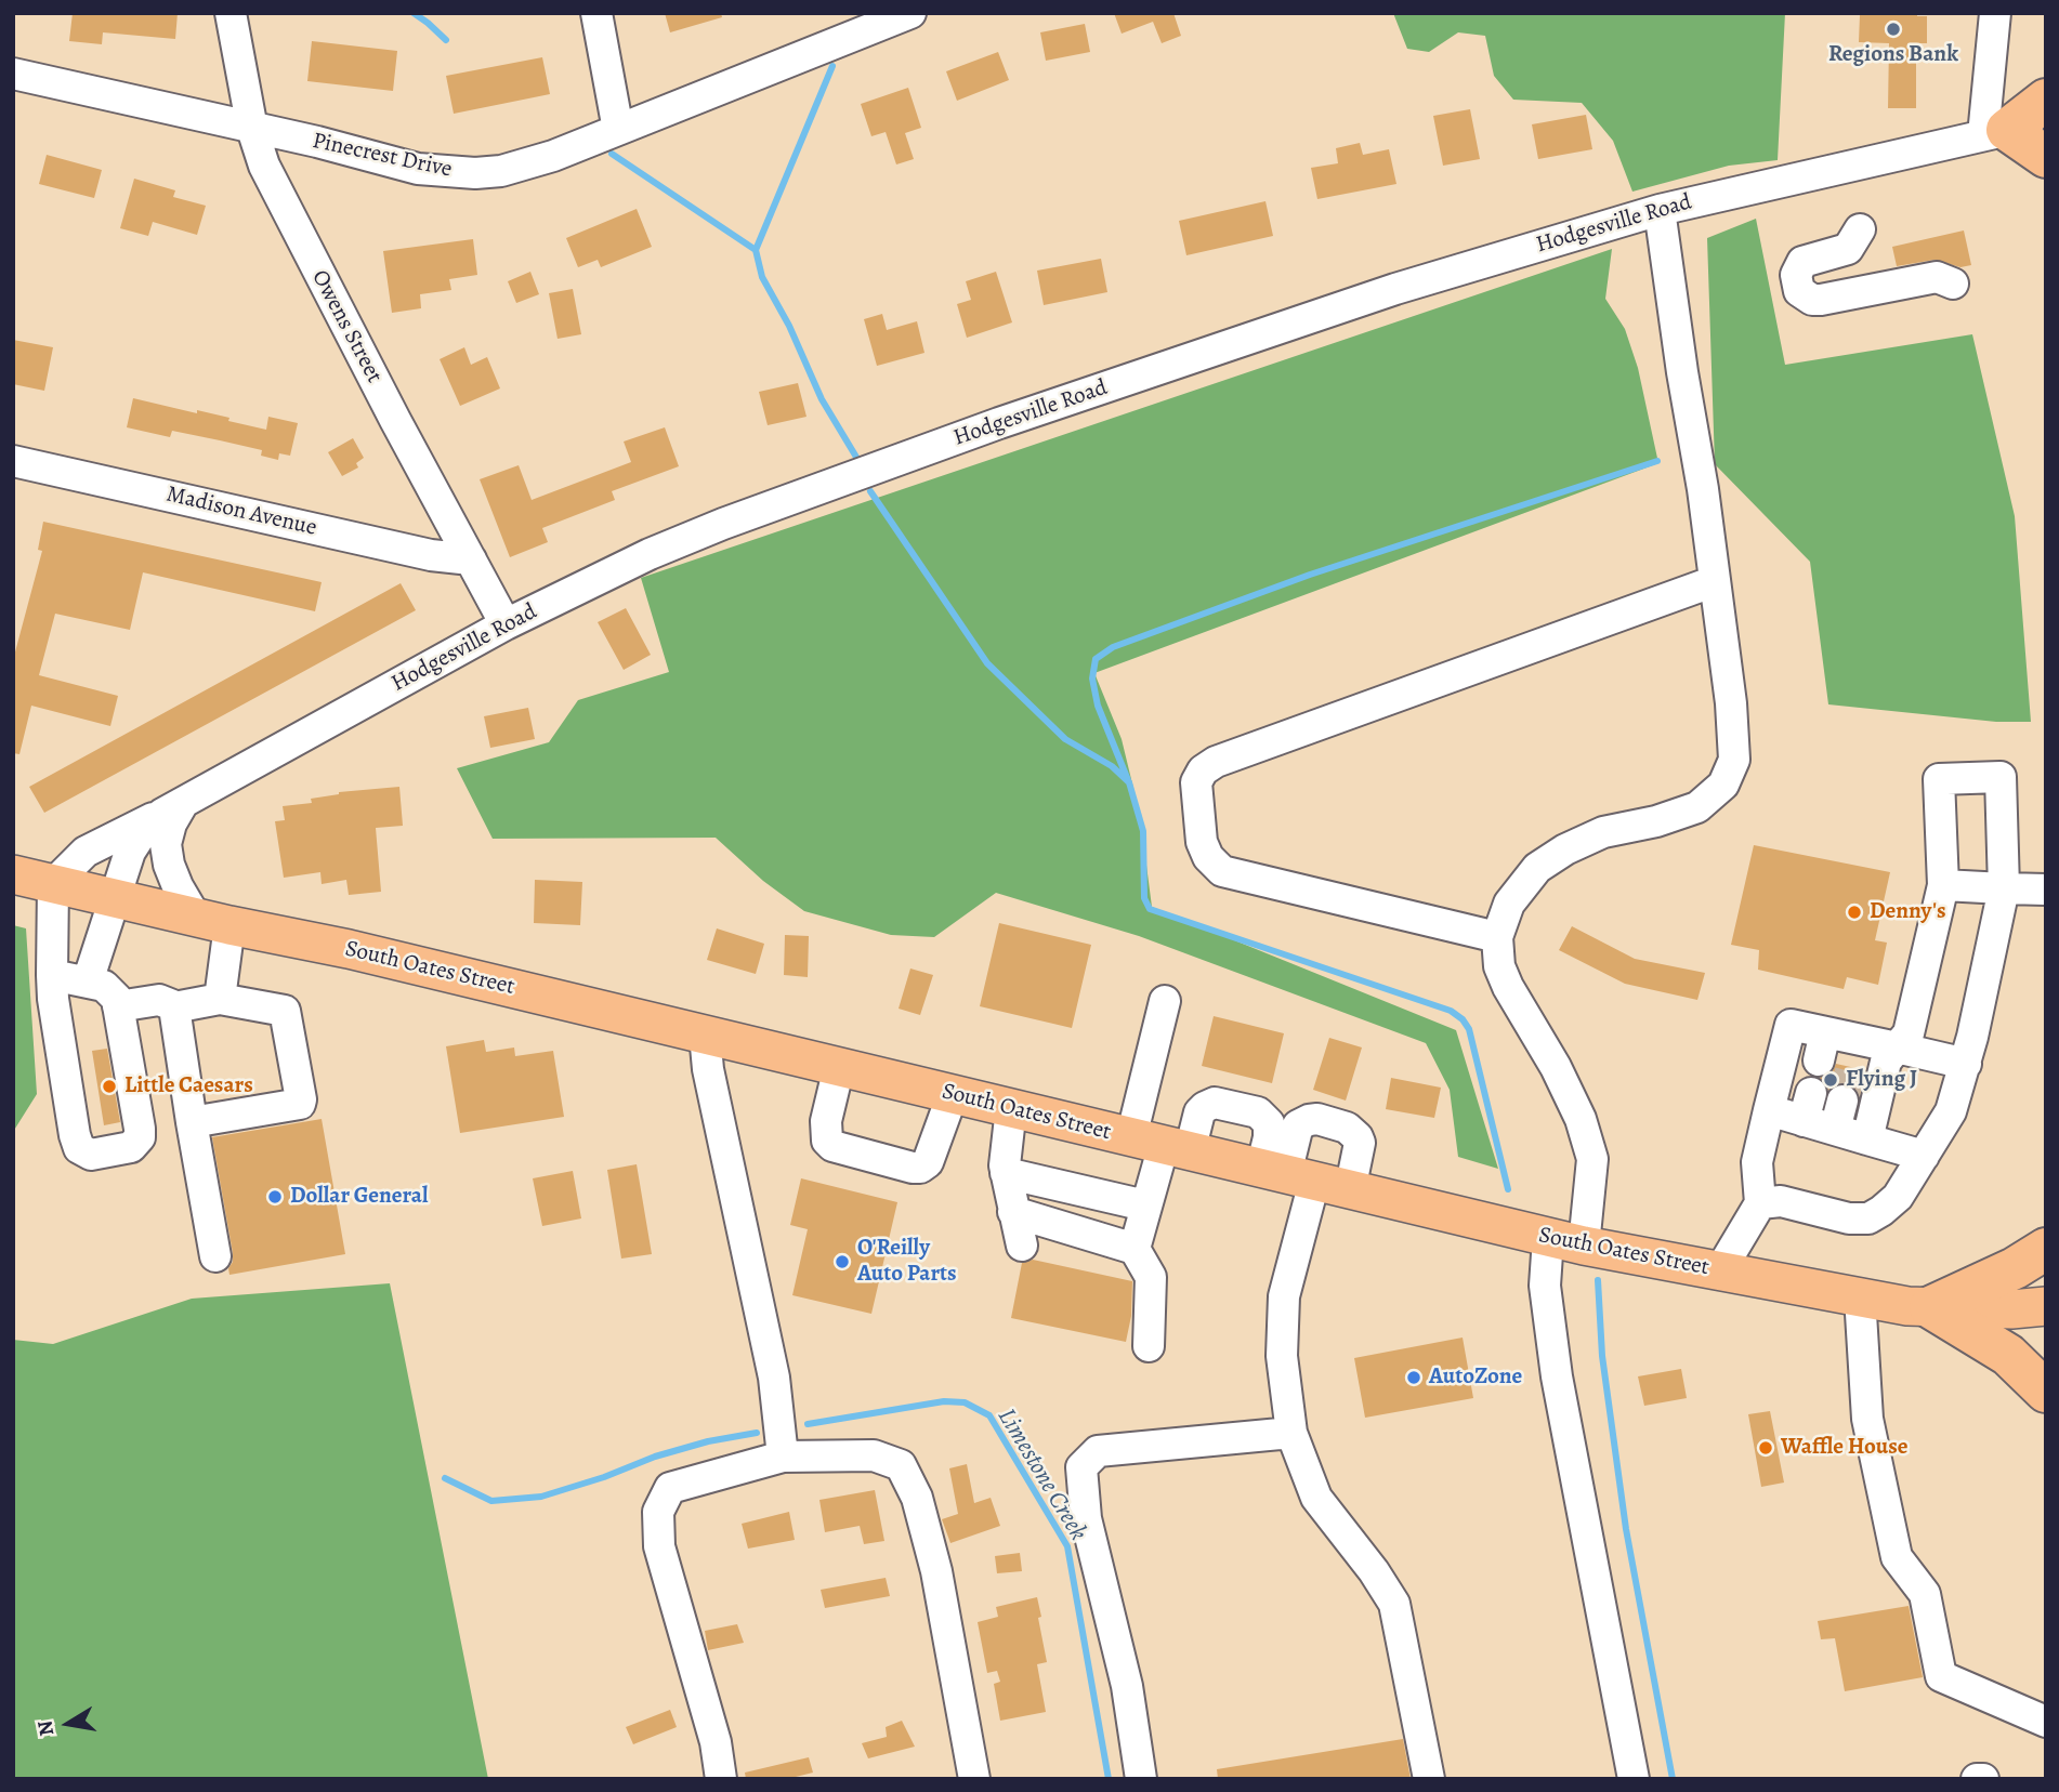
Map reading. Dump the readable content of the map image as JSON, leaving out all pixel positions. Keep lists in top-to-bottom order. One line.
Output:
{"streets":{"main road":["South Oates Street"],"street":["Pinecrest Drive","Hodgesville Road","Owens Street","Madison Avenue"]},"crossings":[["Pinecrest Drive","Owens Street"],["Hodgesville Road","Owens Street"],["Hodgesville Road","South Oates Street"],["Owens Street","Madison Avenue"]],"water":["Limestone Creek"],"places":["Regions Bank","Denny's","Flying J","Little Caesars","Dollar General","O'Reilly Auto Parts","AutoZone","Waffle House"],"north":"left"}
